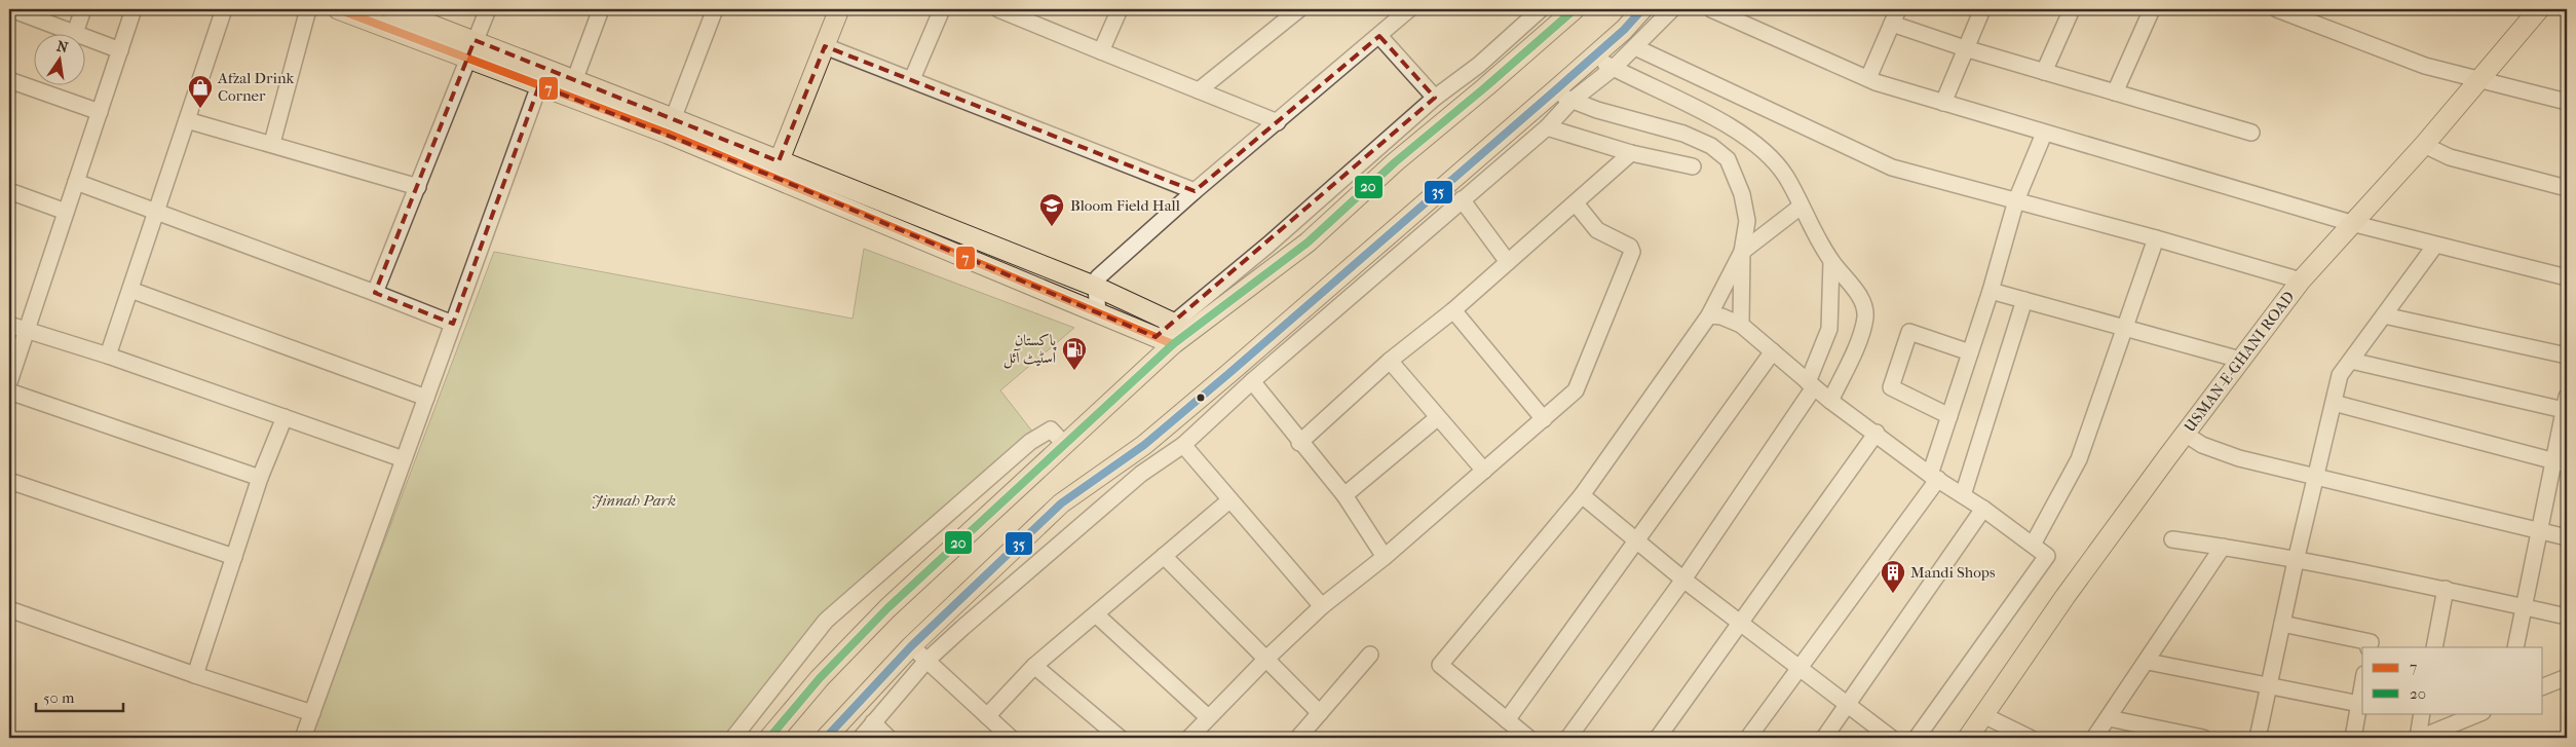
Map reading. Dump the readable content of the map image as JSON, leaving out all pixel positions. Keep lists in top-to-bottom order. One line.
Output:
{"streets":{"main road":["USMAN-E-GHANI ROAD"]},"parks":["Jinnah Park"],"places":{"shop":["Afzal Drink Corner"],"school or university":["Bloom Field Hall"],"fuel station":["پاکستان اسٹیٹ آئل"],"building":["Mandi Shops"]},"lines":["transit line 7","transit line 20","transit line 35"],"legend":["7","20"],"scale_bar":"50 m","north":"top"}
